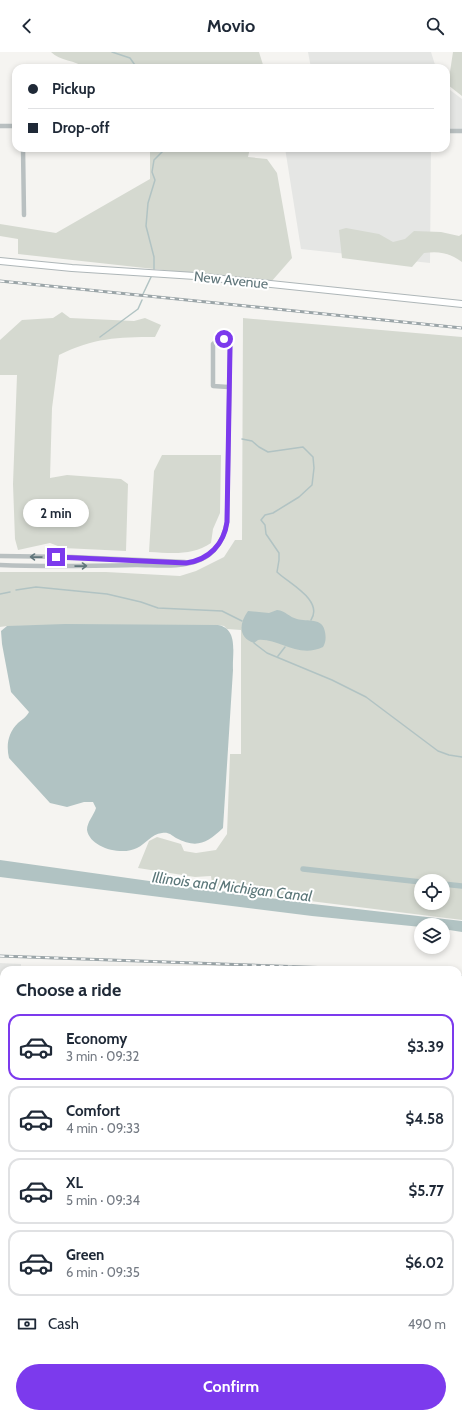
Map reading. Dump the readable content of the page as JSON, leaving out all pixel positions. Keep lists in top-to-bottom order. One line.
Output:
{"streets":{"main road":["New Avenue"]},"water":["Illinois and Michigan Canal"],"page":{"header":"Movio","banner":["Pickup","Drop-off"],"bubble":"2 min","heading":"Choose a ride","list":[{"name":"Economy","note":"3 min · 09:32","value":"$3.39"},{"name":"Comfort","note":"4 min · 09:33","value":"$4.58"},{"name":"XL","note":"5 min · 09:34","value":"$5.77"},{"name":"Green","note":"6 min · 09:35","value":"$6.02"}],"pay":["Cash","490 m"],"buttons":"Confirm"}}
